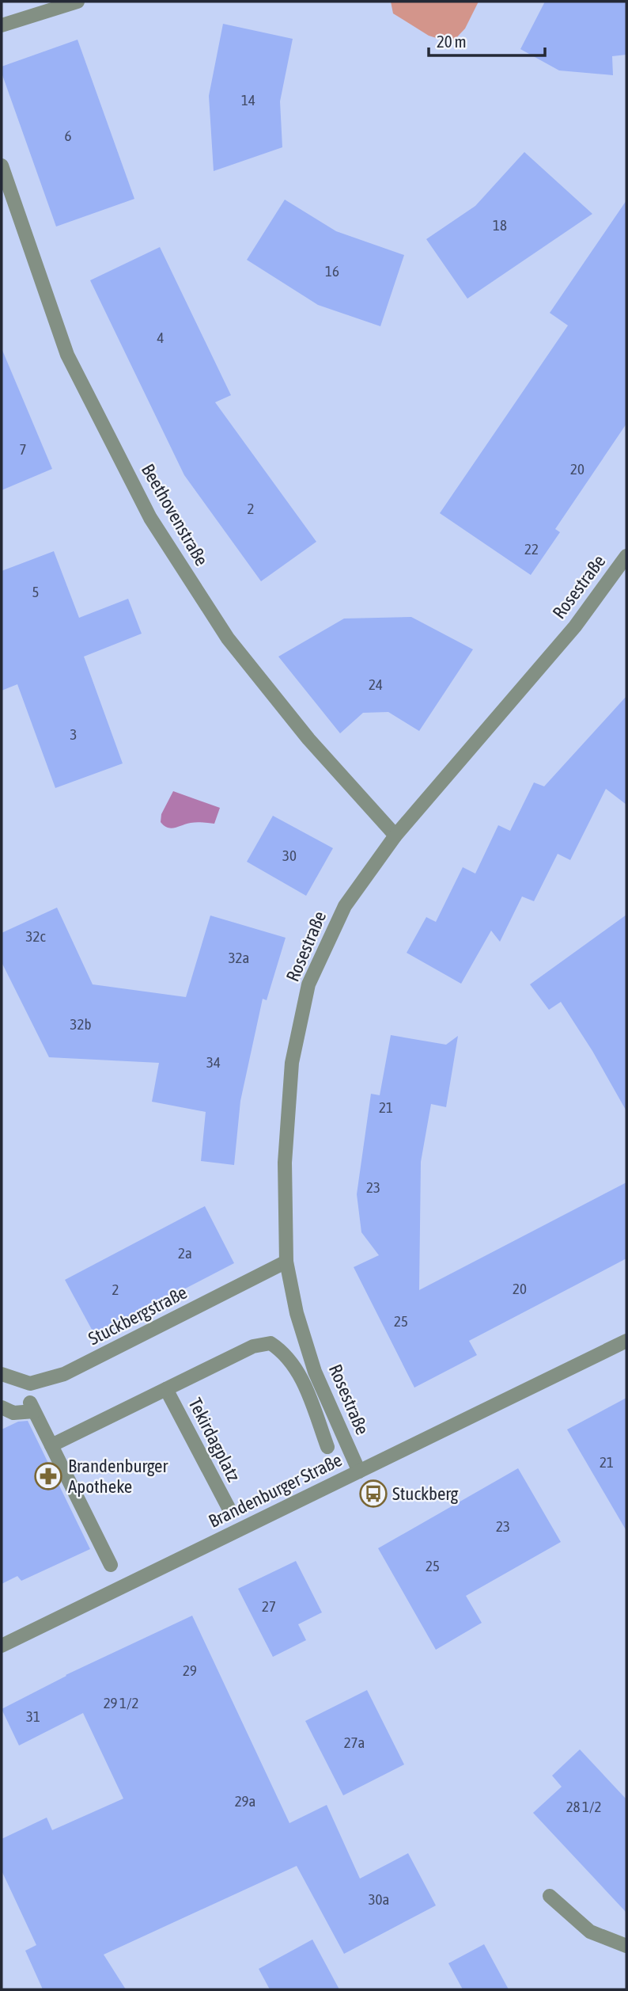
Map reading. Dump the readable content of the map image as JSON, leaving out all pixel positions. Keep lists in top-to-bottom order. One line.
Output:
{"streets":{"street":["Beethovenstraße","Rosestraße","Stuckbergstraße","Tekirdagplatz","Brandenburger Straße"]},"crossings":[["Beethovenstraße","Rosestraße"],["Rosestraße","Stuckbergstraße"],["Rosestraße","Brandenburger Straße"]],"places":{"pharmacy":["Brandenburger Apotheke"],"bus stop":["Stuckberg"]},"house_numbers":["14","6","18","16","4","7","20","2","22","5","24","3","30","32c","32a","32b","34","21","23","2a","20","2","25","21","23","25","27","29","29 1/2","31","27a","29a","28 1/2","30a"],"scale_bar":"20 m"}
